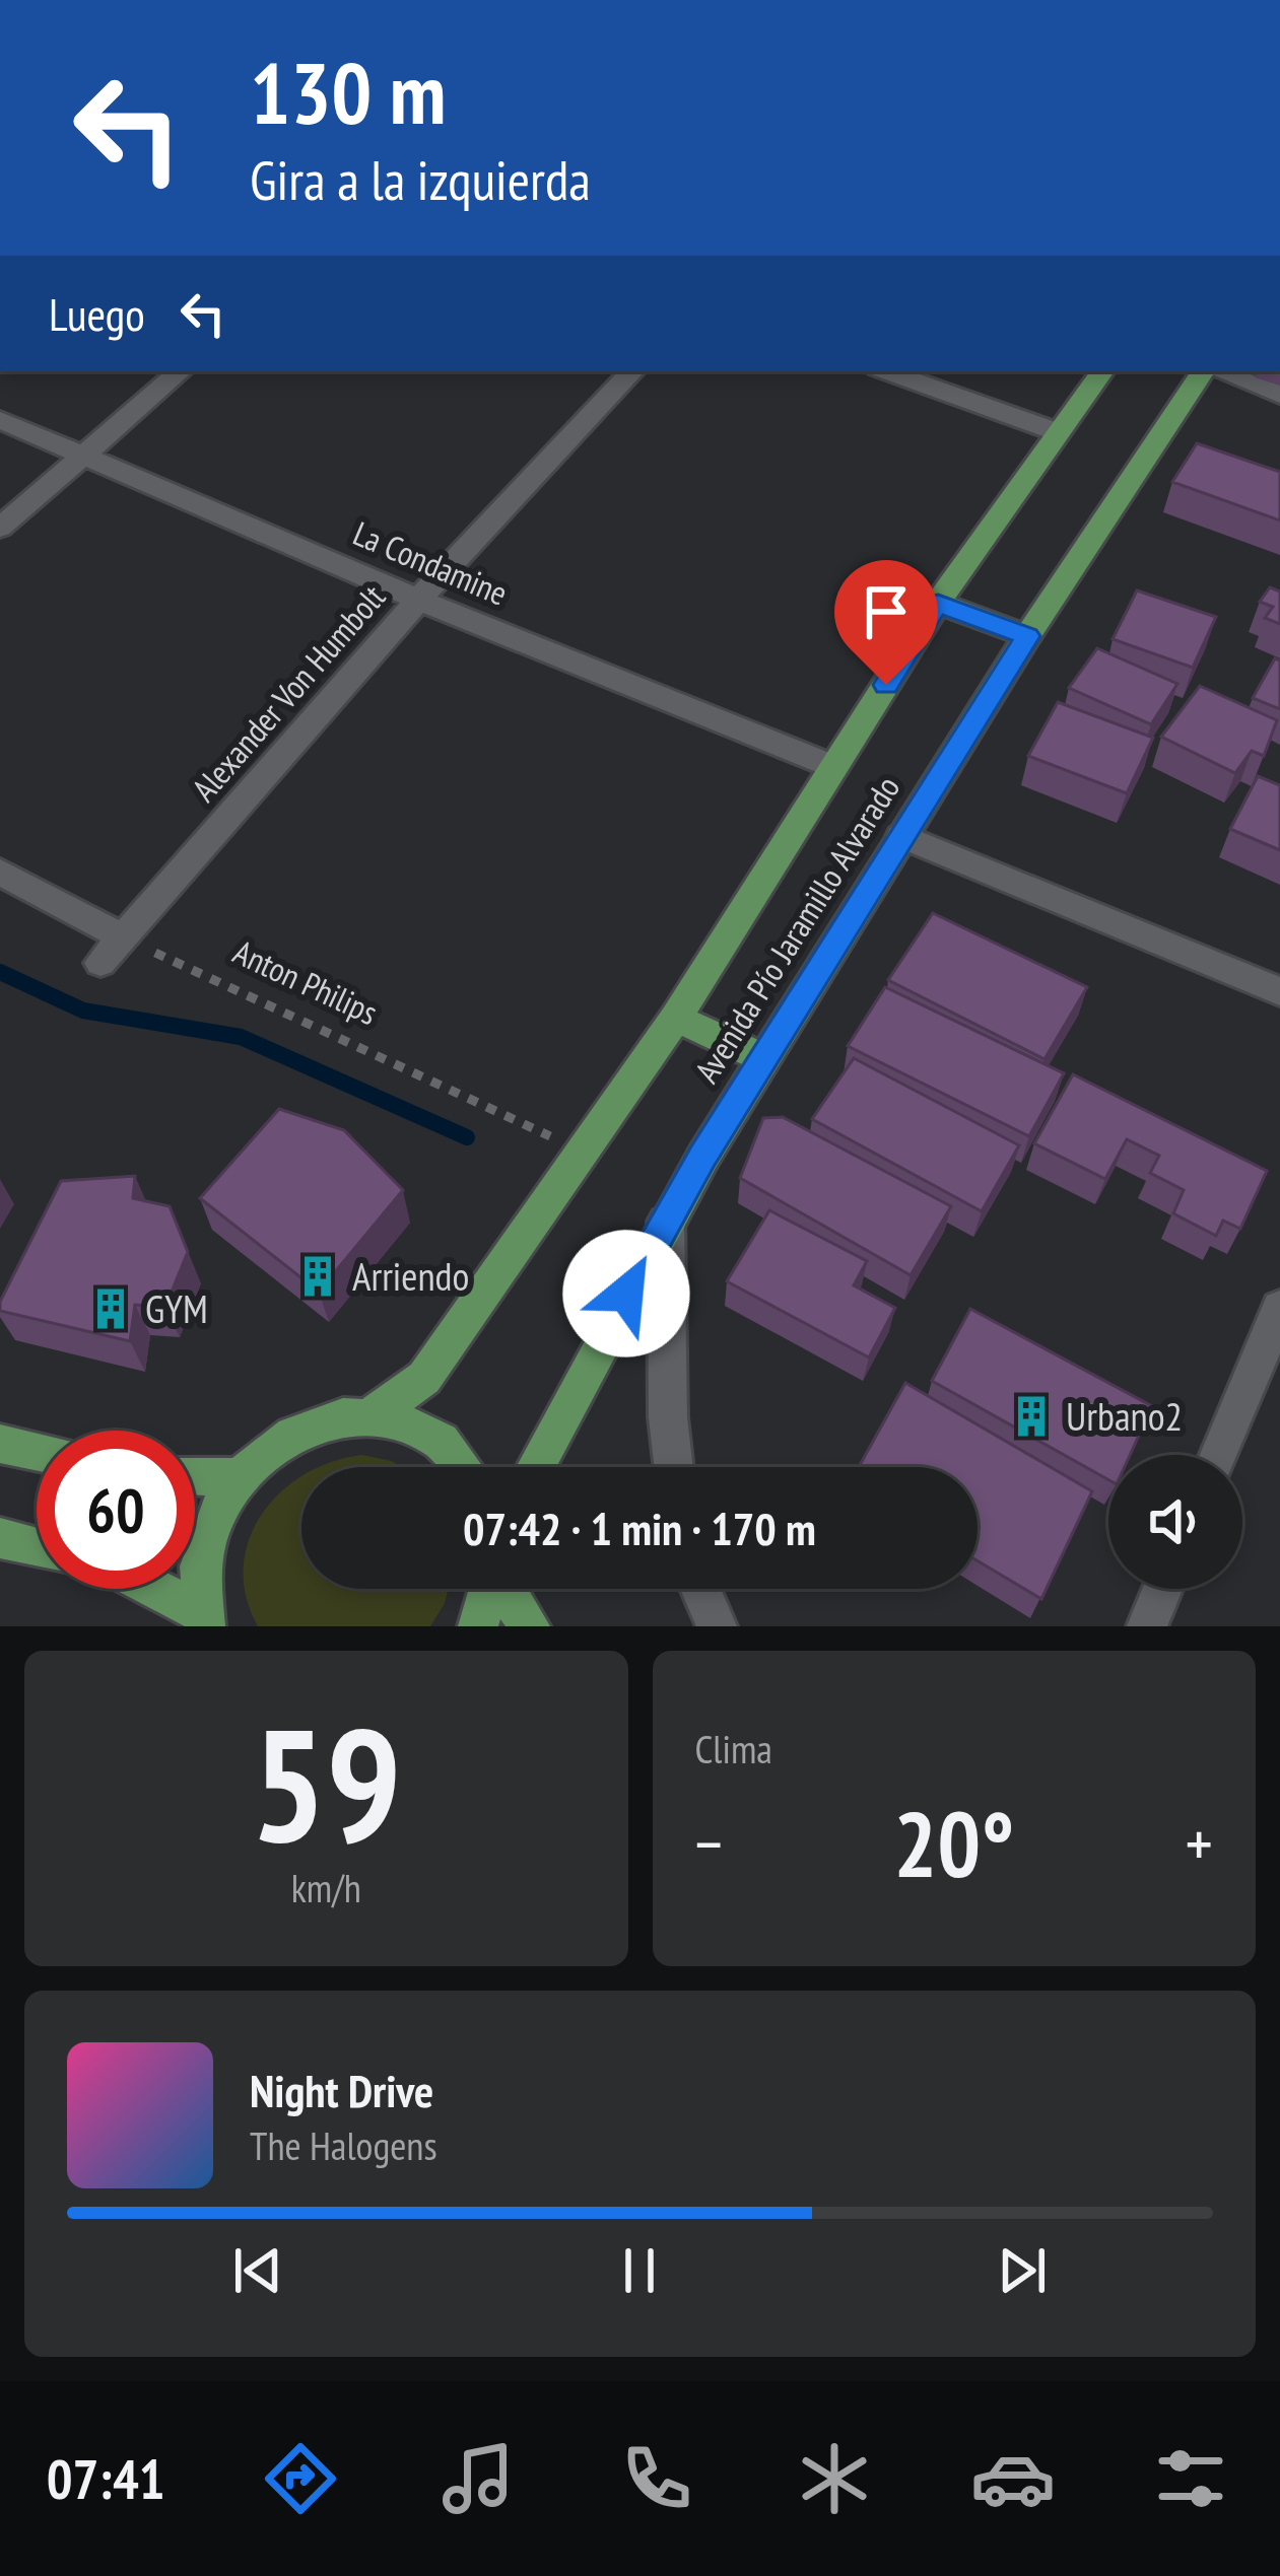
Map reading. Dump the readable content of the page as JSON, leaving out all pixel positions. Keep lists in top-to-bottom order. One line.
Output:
{"streets":{"main road":["Avenida Pío Jaramillo Alvarado"],"street":["La Condamine","Alexander Von Humbolt"],"path":["Anton Philips"]},"crossings":[["La Condamine","Alexander Von Humbolt"],["La Condamine","Avenida Pío Jaramillo Alvarado"],["Alexander Von Humbolt","Anton Philips"],["Avenida Pío Jaramillo Alvarado","Anton Philips"]],"places":{"building":["Arriendo","GYM","Urbano2"]},"page":{"turn":["130 m","Gira a la izquierda"],"then":"Luego","limit":"60","trip":"07:42 · 1 min · 170 m","tile":[["59","km/h"],"Clima"],"heat":["−","20°","+"],"song":["Night Drive","The Halogens"],"tabs":"07:41"}}
